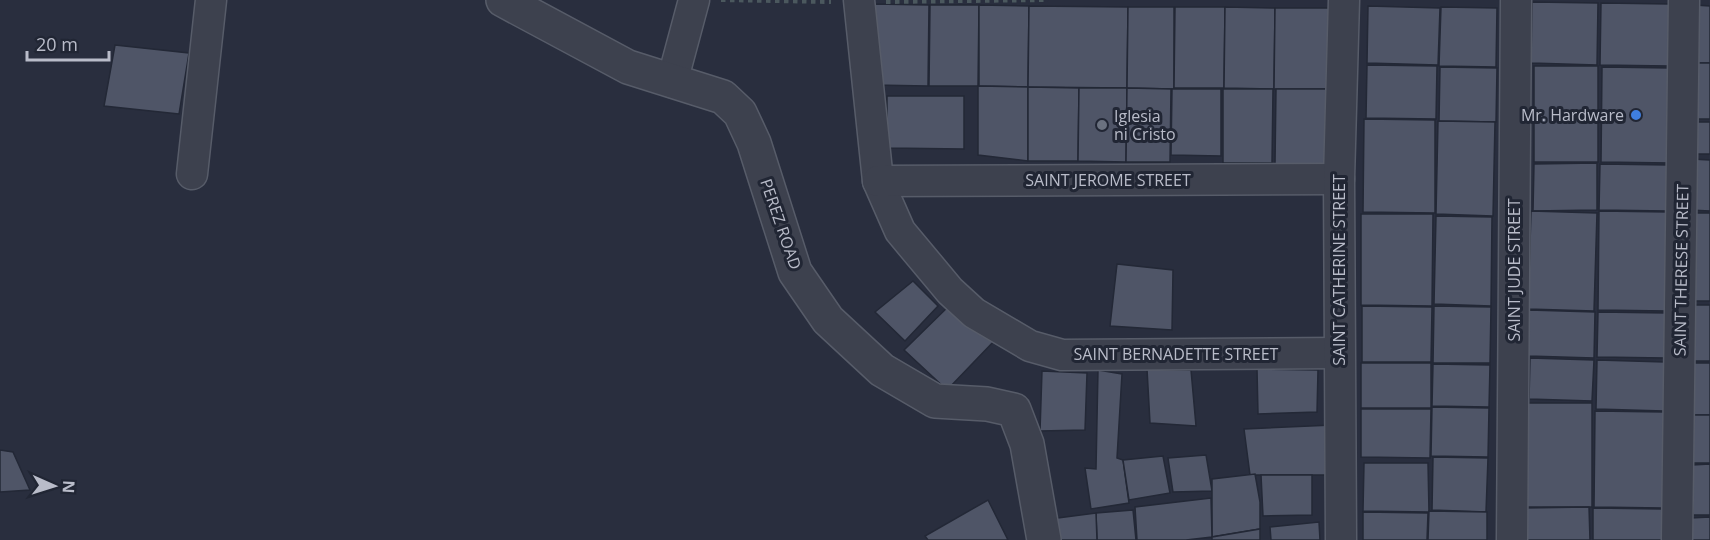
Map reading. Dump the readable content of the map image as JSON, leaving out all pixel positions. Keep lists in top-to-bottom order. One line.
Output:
{"streets":{"street":["SAINT JEROME STREET","PEREZ ROAD","SAINT CATHERINE STREET","SAINT JUDE STREET","SAINT THERESE STREET","SAINT BERNADETTE STREET"]},"crossings":[["SAINT JEROME STREET","SAINT CATHERINE STREET"],["SAINT JEROME STREET","SAINT BERNADETTE STREET"],["SAINT CATHERINE STREET","SAINT BERNADETTE STREET"]],"places":["Mr. Hardware","Iglesia ni Cristo"],"scale_bar":"20 m","north":"right"}
